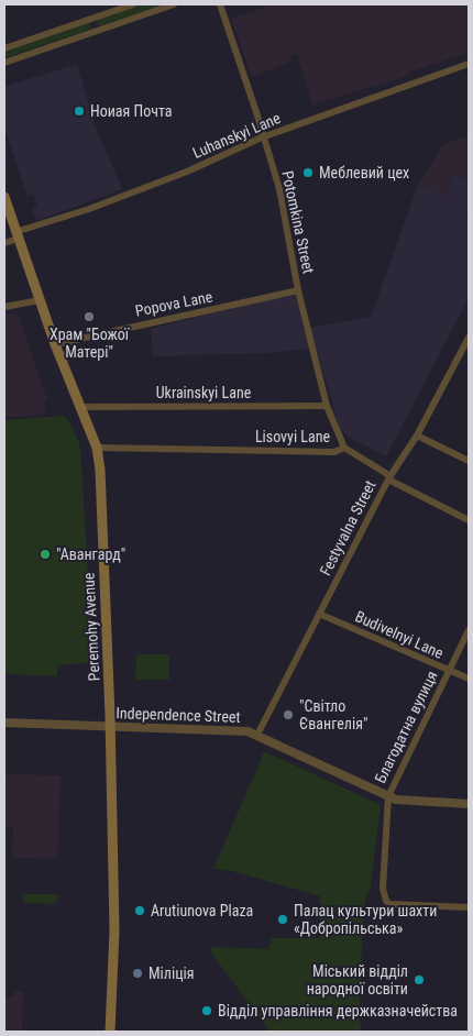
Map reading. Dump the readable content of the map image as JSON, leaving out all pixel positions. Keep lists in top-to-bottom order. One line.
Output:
{"streets":{"main road":["Peremohy Avenue"],"street":["Luhanskyi Lane","Potomkina Street","Popova Lane","Ukrainskyi Lane","Lisovyi Lane","Festyvalna Street","Budivelnyi Lane","Independence Street","Благодатна вулиця"]},"crossings":[["Luhanskyi Lane","Potomkina Street"],["Luhanskyi Lane","Peremohy Avenue"],["Potomkina Street","Popova Lane"],["Potomkina Street","Ukrainskyi Lane"],["Potomkina Street","Lisovyi Lane"],["Popova Lane","Peremohy Avenue"],["Ukrainskyi Lane","Peremohy Avenue"],["Lisovyi Lane","Festyvalna Street"],["Lisovyi Lane","Peremohy Avenue"],["Festyvalna Street","Budivelnyi Lane"],["Festyvalna Street","Independence Street"],["Peremohy Avenue","Independence Street"],["Budivelnyi Lane","Благодатна вулиця"],["Independence Street","Благодатна вулиця"]],"places":["Ноиая Почта","Меблевий цех","Храм \"Божої Матері\"","\"Авангард\"","\"Світло Євангелія\"","Arutiunova Plaza","Палац культури шахти «Добропільська»","Міліція","Міський відділ народної освіти","Відділ управління держказначейства"]}
